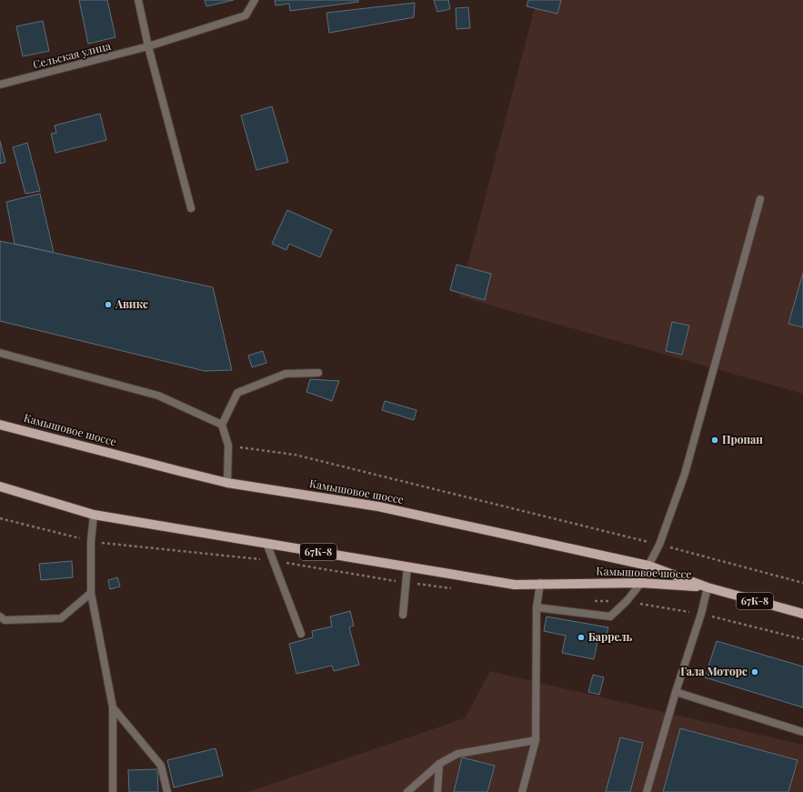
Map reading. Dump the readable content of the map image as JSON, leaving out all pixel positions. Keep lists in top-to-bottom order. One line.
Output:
{"streets":{"main road":["Камышовое шоссе","67К-8"],"street":["Сельская улица"]},"places":["Авикс","Пропан","Баррель","Гала Моторс"]}
